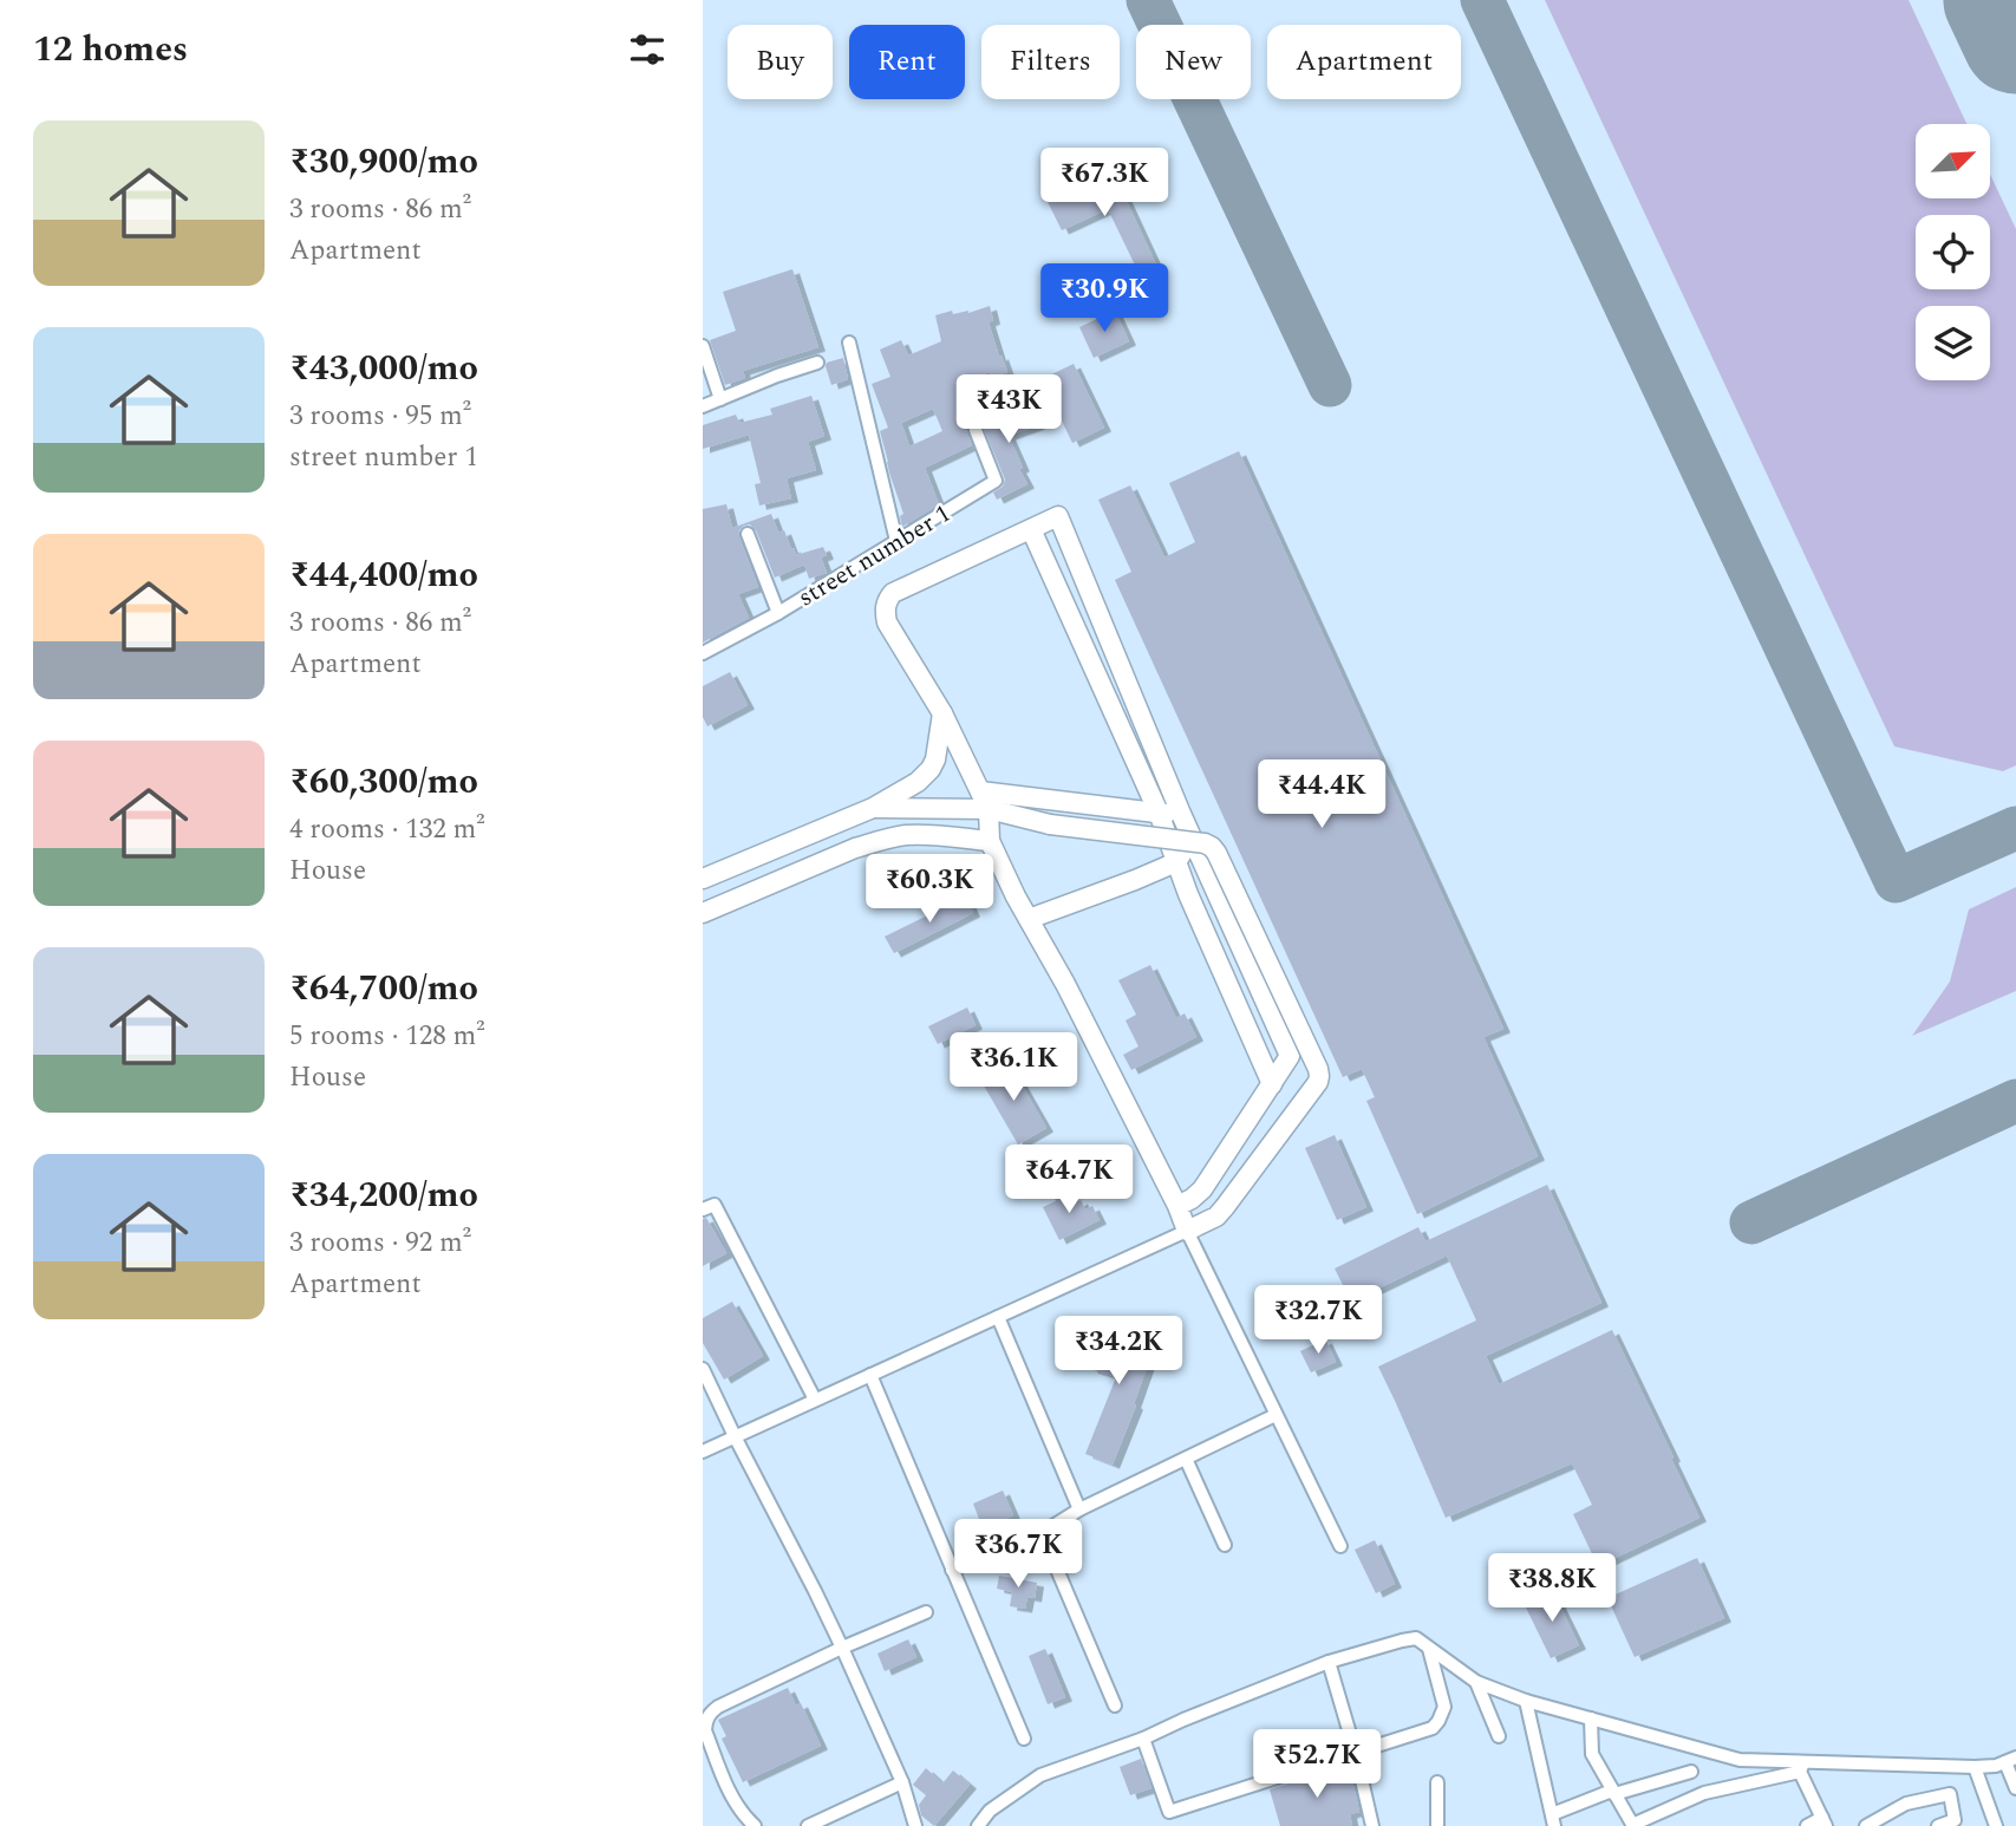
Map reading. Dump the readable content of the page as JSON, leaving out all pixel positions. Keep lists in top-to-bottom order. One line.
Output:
{"streets":{"street":["street number 1"]},"north":"top right","page":{"heading":"12 homes","chip":["Buy","Rent","Filters","New","Apartment"],"list":[{"name":"₹30,900/mo","note":"3 rooms · 86 m² · Apartment"},{"name":"₹43,000/mo","note":"3 rooms · 95 m² · street number 1"},{"name":"₹44,400/mo","note":"3 rooms · 86 m² · Apartment"},{"name":"₹60,300/mo","note":"4 rooms · 132 m² · House"},{"name":"₹64,700/mo","note":"5 rooms · 128 m² · House"},{"name":"₹34,200/mo","note":"3 rooms · 92 m² · Apartment"}],"price":["₹67.3K","₹30.9K","₹43K","₹44.4K","₹60.3K","₹36.1K","₹64.7K","₹32.7K","₹34.2K","₹36.7K","₹38.8K","₹52.7K"]}}
